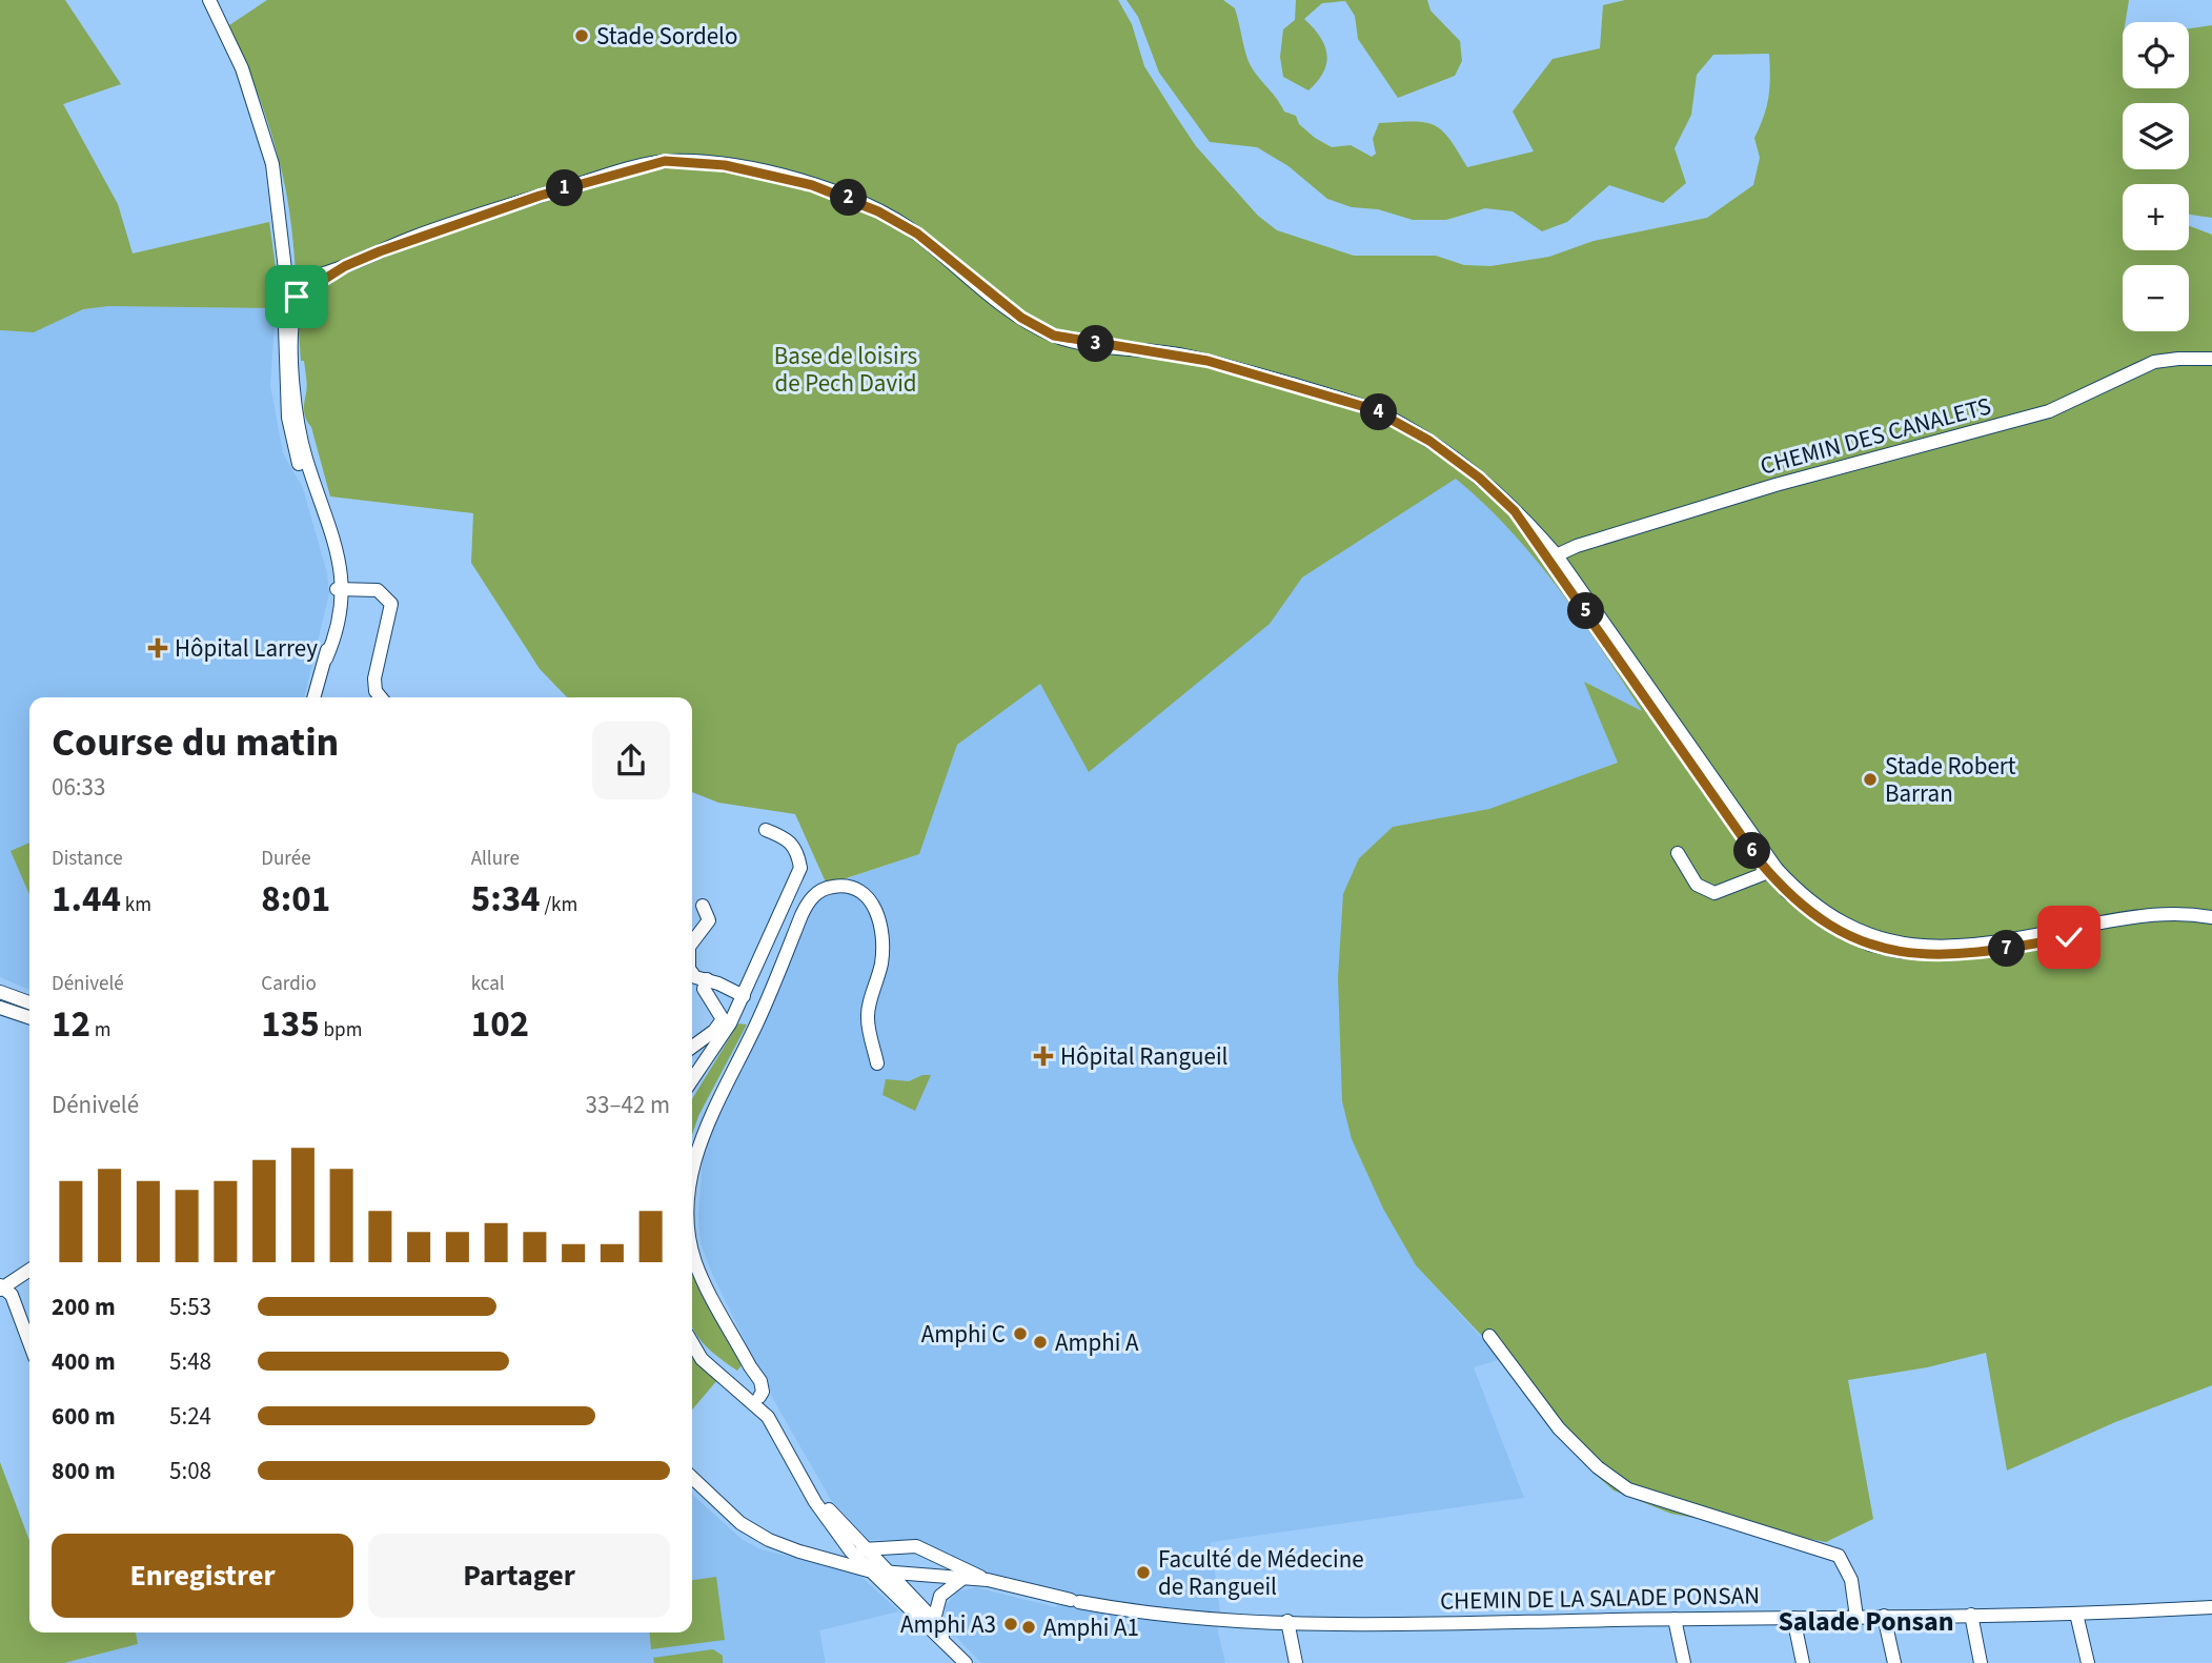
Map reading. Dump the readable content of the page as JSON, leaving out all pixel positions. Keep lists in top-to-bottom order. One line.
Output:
{"streets":{"street":["CHEMIN DES CANALETS","CHEMIN DE LA SALADE PONSAN"]},"districts":["Salade Ponsan"],"parks":["Base de loisirs de Pech David"],"places":{"other":["Stade Sordelo","Stade Robert Barran","Amphi C","Amphi A","Faculté de Médecine de Rangueil","Amphi A3","Amphi A1"],"health":["Hôpital Larrey","Hôpital Rangueil"]},"page":{"map_buttons":["+","−"],"pins":["1","2","3","4","5","6","7"],"heading":["Course du matin","06:33"],"stats":[["Distance","1.44 km"],["Durée","8:01"],["Allure","5:34 /km"],["Dénivelé","12 m"],["Cardio","135 bpm"],["kcal","102"]],"chart":["Dénivelé","33–42 m"],"list":[{"name":"200 m","note":"5:53"},{"name":"400 m","note":"5:48"},{"name":"600 m","note":"5:24"},{"name":"800 m","note":"5:08"}],"buttons":["Enregistrer","Partager"]}}
